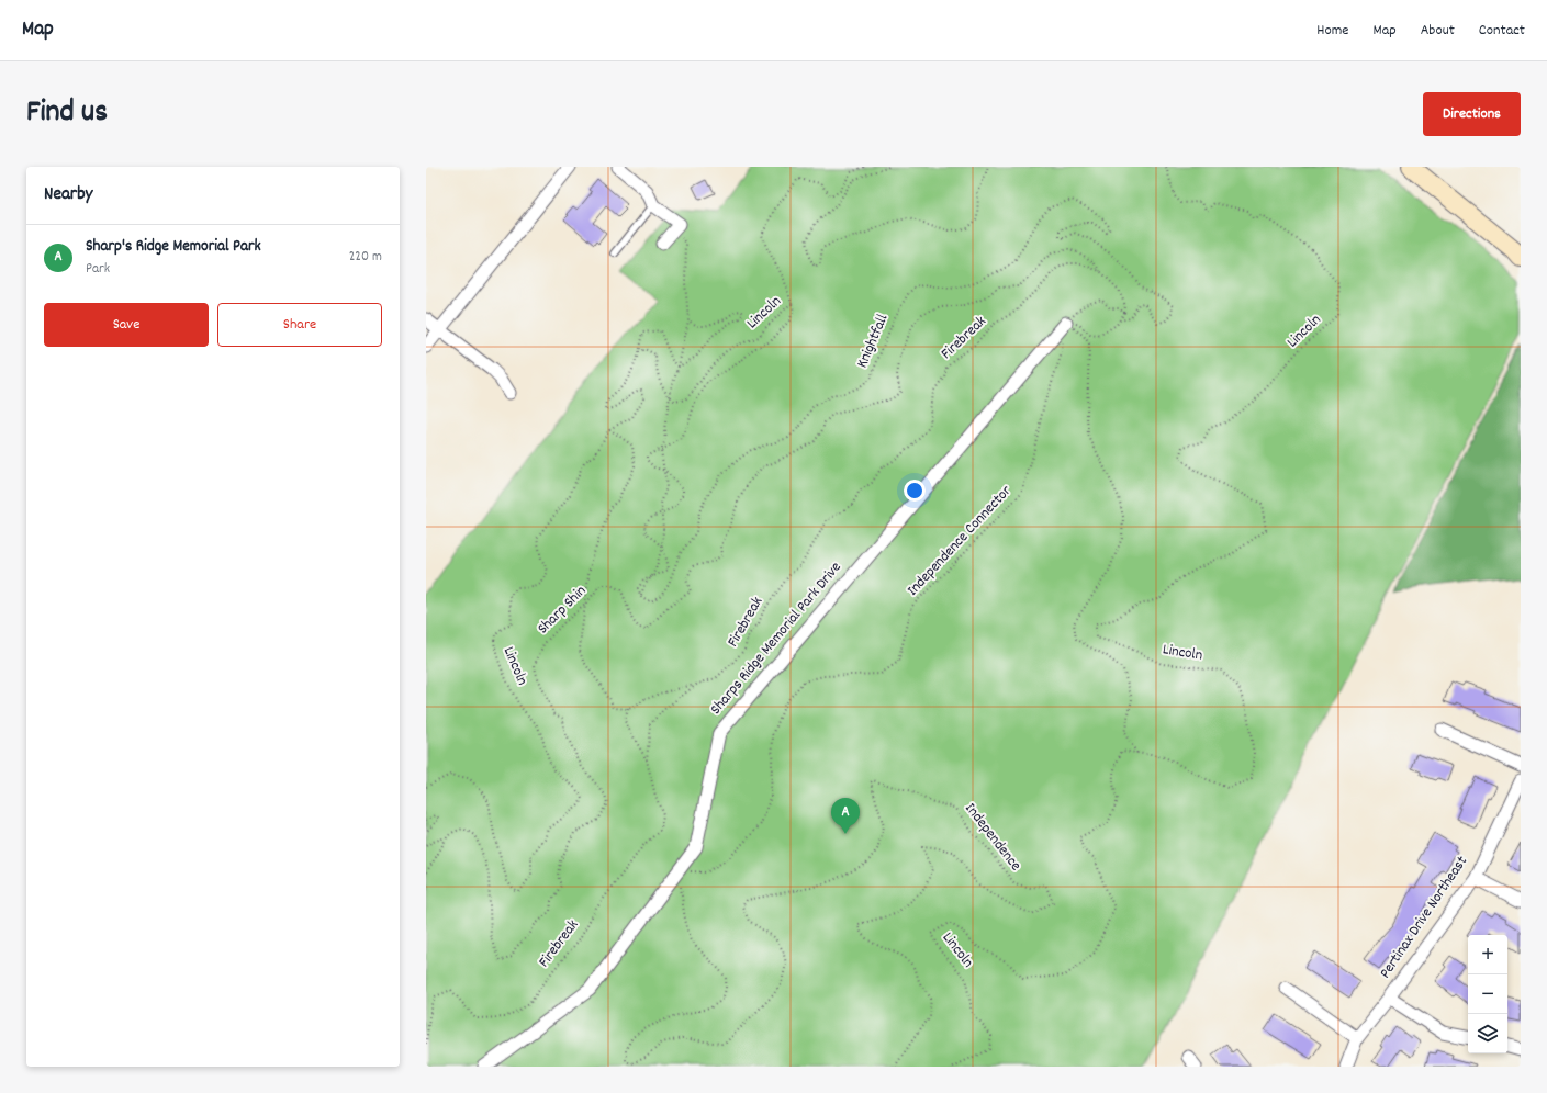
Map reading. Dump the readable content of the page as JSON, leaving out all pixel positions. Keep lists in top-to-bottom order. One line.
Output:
{"streets":{"street":["Sharps Ridge Memorial Park Drive","Pertinax Drive Northeast"],"path":["Lincoln","Firebreak","Knightfall","Independence Connector","Sharp Shin","Independence"]},"crossings":[["Firebreak","Sharp Shin"],["Independence Connector","Sharps Ridge Memorial Park Drive"],["Independence Connector","Independence"],["Sharps Ridge Memorial Park Drive","Independence"]],"page":{"header":"Map","nav":["Home","Map","About","Contact"],"title":"Find us","buttons":["Directions",["Save","Share"]],"heading":"Nearby","list":[{"mark":"A","name":"Sharp's Ridge Memorial Park","note":"Park","value":"220 m"}],"pins":"A","map_buttons":["+","−"]}}
